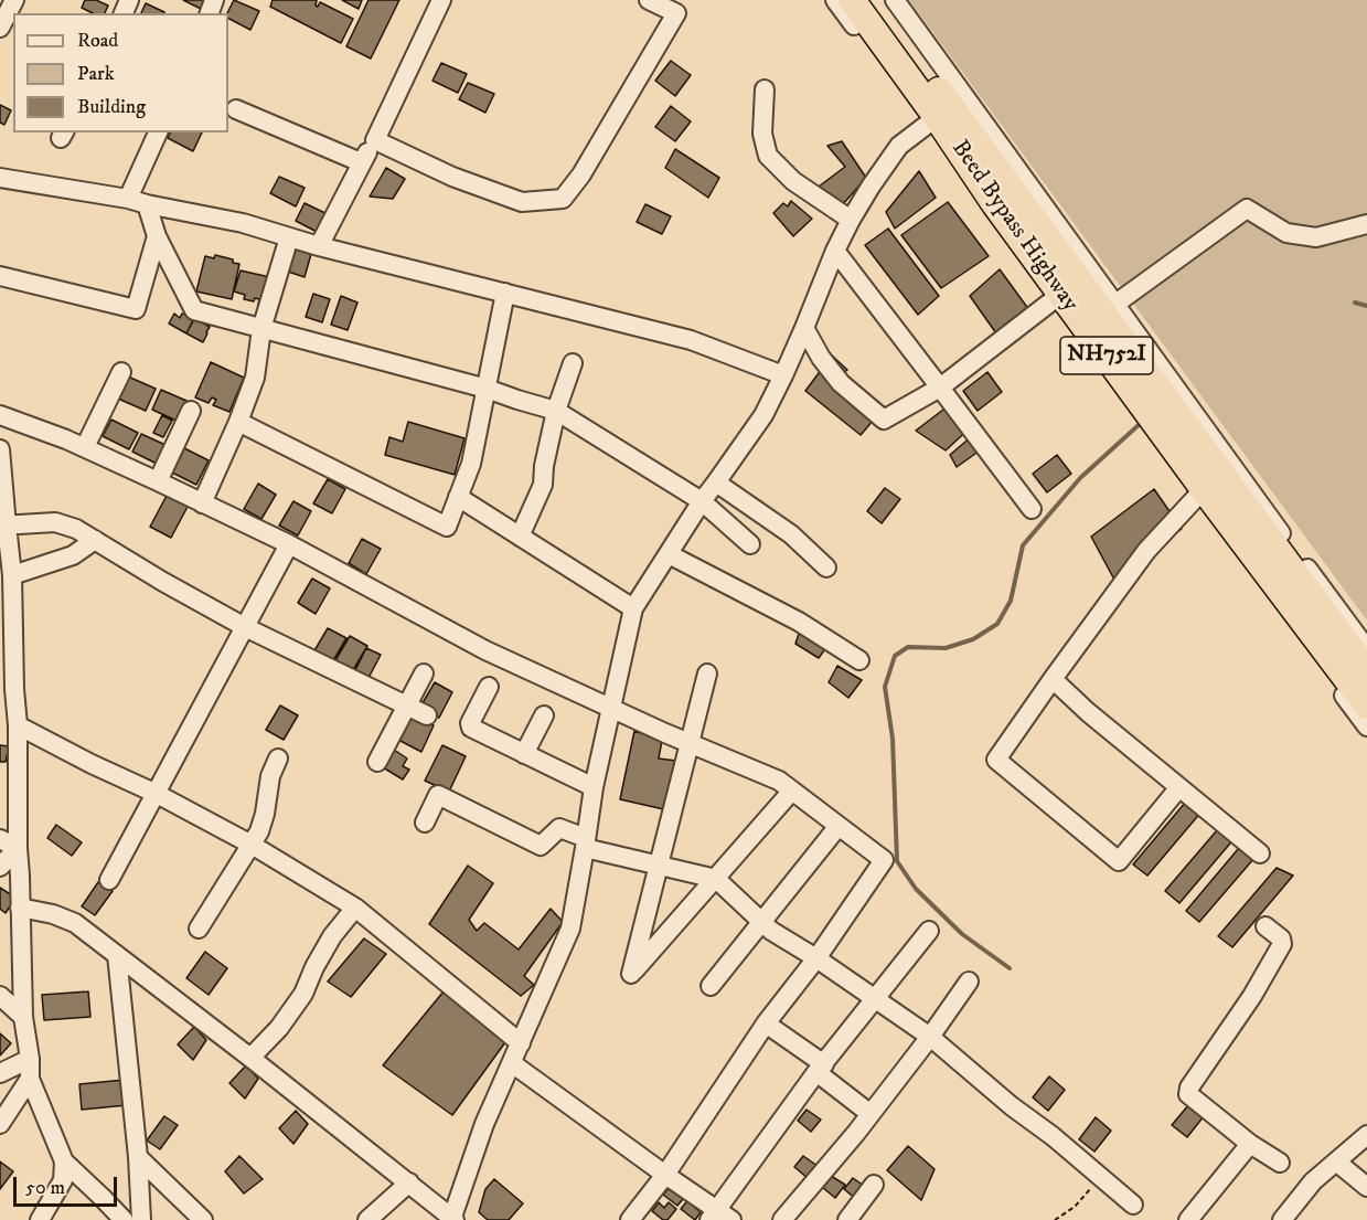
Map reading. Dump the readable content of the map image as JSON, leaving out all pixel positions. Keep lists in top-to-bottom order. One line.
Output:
{"streets":{"highway":["Beed Bypass Highway","NH752I"]},"legend":["Road","Park","Building"],"scale_bar":"50 m"}
